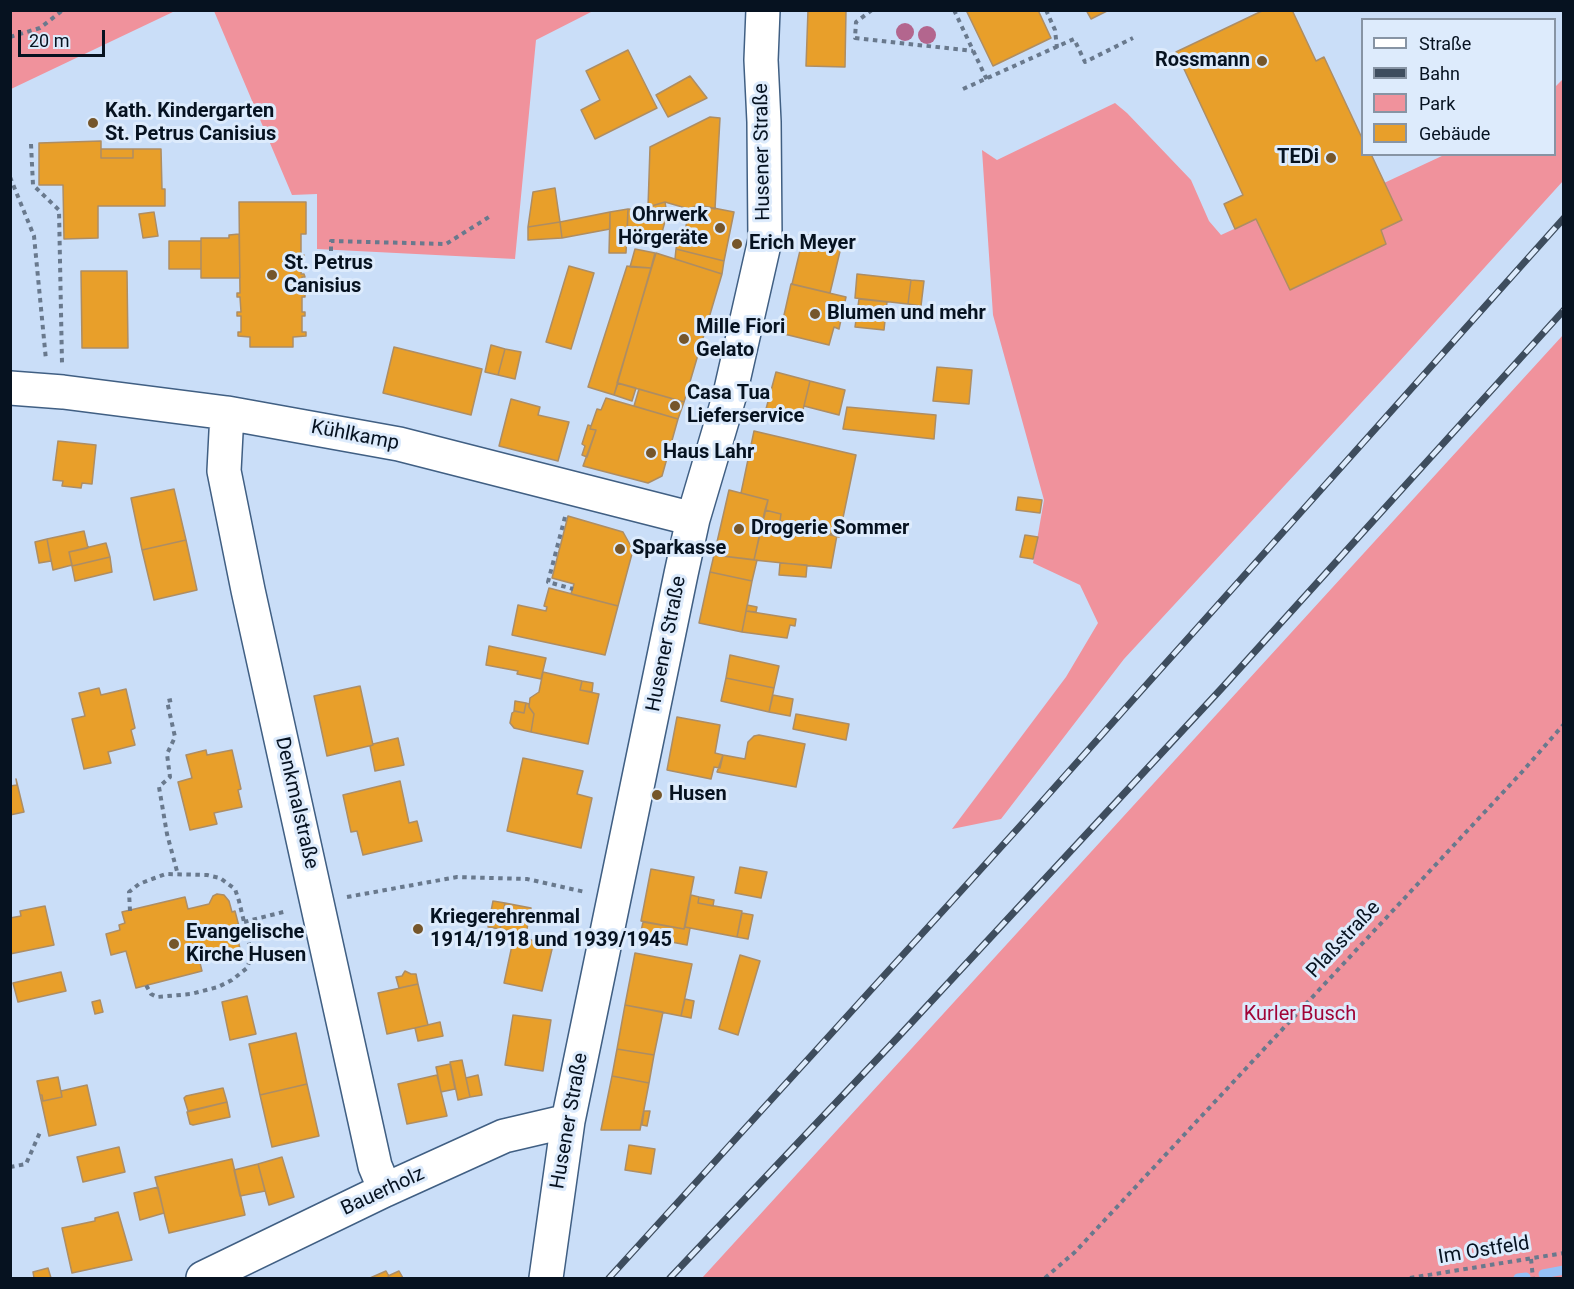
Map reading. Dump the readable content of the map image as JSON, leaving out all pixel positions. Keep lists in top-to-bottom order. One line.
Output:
{"streets":{"street":["Husener Straße","Kühlkamp","Denkmalstraße","Bauerholz"],"path":["Plaßstraße","Im Ostfeld"]},"crossings":[["Husener Straße","Kühlkamp"],["Husener Straße","Bauerholz"],["Kühlkamp","Denkmalstraße"],["Denkmalstraße","Bauerholz"]],"parks":["Kurler Busch"],"places":["Rossmann","Kath. Kindergarten St. Petrus Canisius","TEDi","Ohrwerk Hörgeräte","Erich Meyer","St. Petrus Canisius","Blumen und mehr","Mille Fiori Gelato","Casa Tua Lieferservice","Haus Lahr","Drogerie Sommer","Sparkasse","Husen","Kriegerehrenmal 1914/1918 und 1939/1945","Evangelische Kirche Husen"],"legend":["Straße","Bahn","Park","Gebäude"],"scale_bar":"20 m"}
